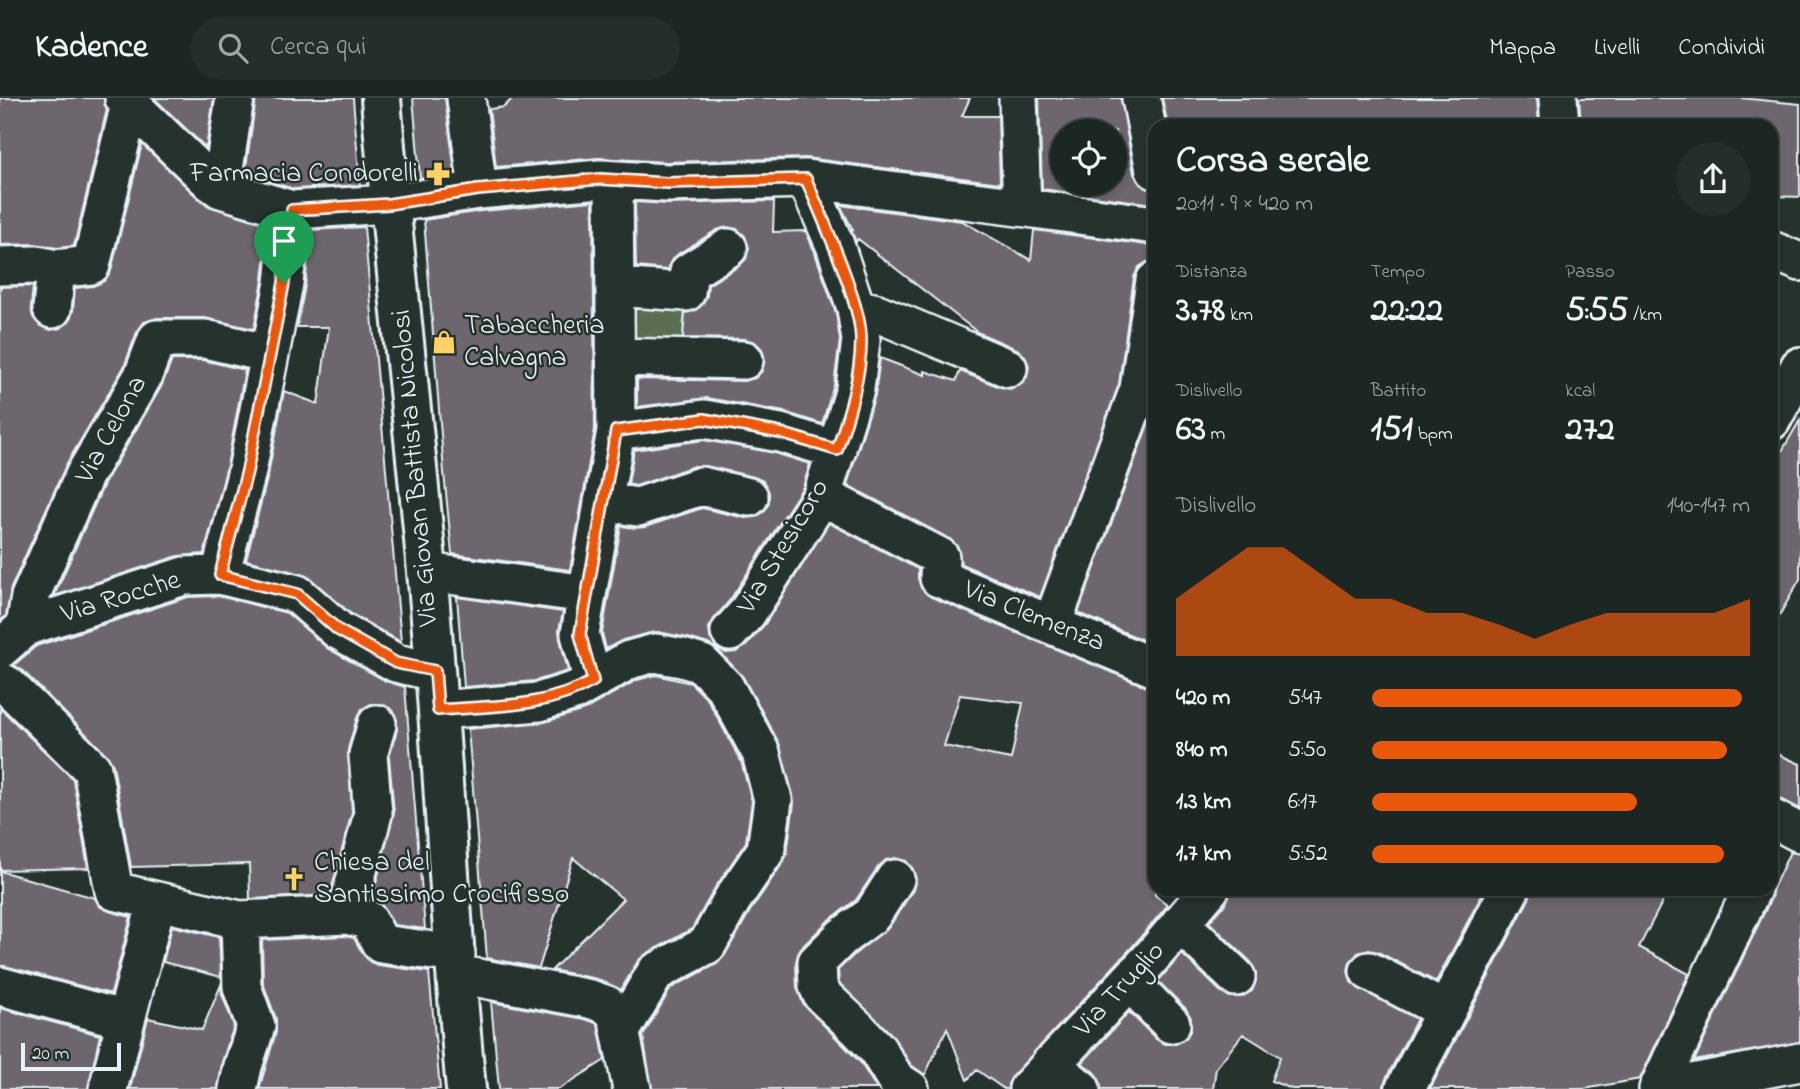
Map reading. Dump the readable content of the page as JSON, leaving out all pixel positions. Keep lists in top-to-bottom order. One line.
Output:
{"streets":{"street":["Via Celona","Via Giovan Battista Nicolosi","Via Stesicoro","Via Rocche","Via Clemenza","Via Truglio"]},"crossings":[["Via Celona","Via Rocche"],["Via Giovan Battista Nicolosi","Via Rocche"],["Via Stesicoro","Via Clemenza"]],"places":{"pharmacy":["Farmacia Condorelli"],"shop":["Tabaccheria Calvagna"],"church":["Chiesa del Santissimo Crocifisso"]},"scale_bar":"20 m","page":{"header":"Kadence","search":"Cerca qui","nav":["Mappa","Livelli","Condividi"],"heading":["Corsa serale","20:11 · 9 × 420 m"],"stats":[["Distanza","3.78 km"],["Tempo","22:22"],["Passo","5:55 /km"],["Dislivello","63 m"],["Battito","151 bpm"],["kcal","272"]],"chart":["Dislivello","140–147 m"],"list":[{"name":"420 m","note":"5:47"},{"name":"840 m","note":"5:50"},{"name":"1.3 km","note":"6:17"},{"name":"1.7 km","note":"5:52"}],"scale":"20 m"}}
